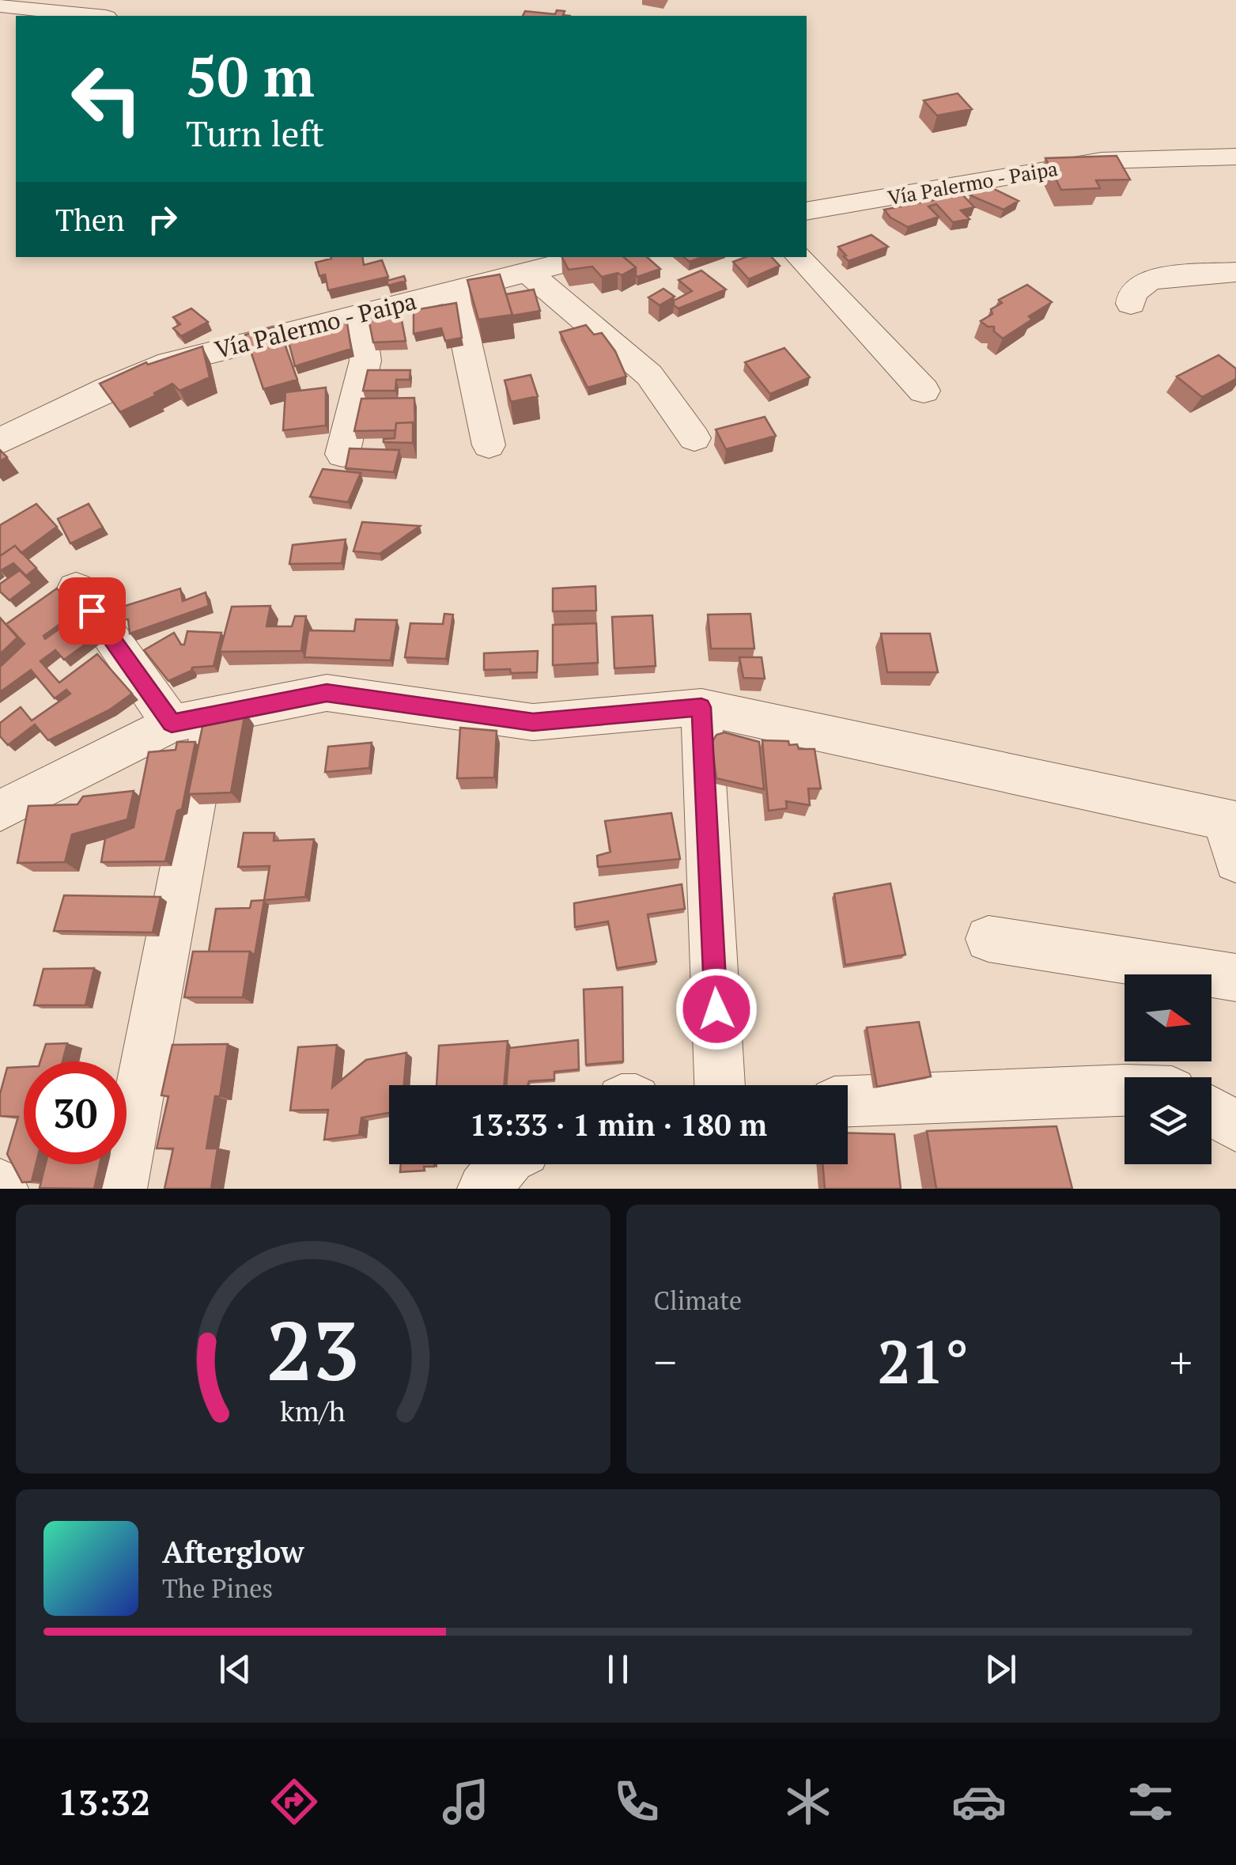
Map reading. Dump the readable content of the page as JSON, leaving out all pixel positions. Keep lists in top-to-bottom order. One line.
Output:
{"streets":{"street":["Vía Palermo - Paipa"]},"north":"right","page":{"turn":["50 m","Turn left"],"then":"Then","limit":"30","trip":"13:33 · 1 min · 180 m","tile":"Climate","heat":["−","21°","+"],"song":["Afterglow","The Pines"],"tabs":"13:32","gauge":["23","km/h"]}}
